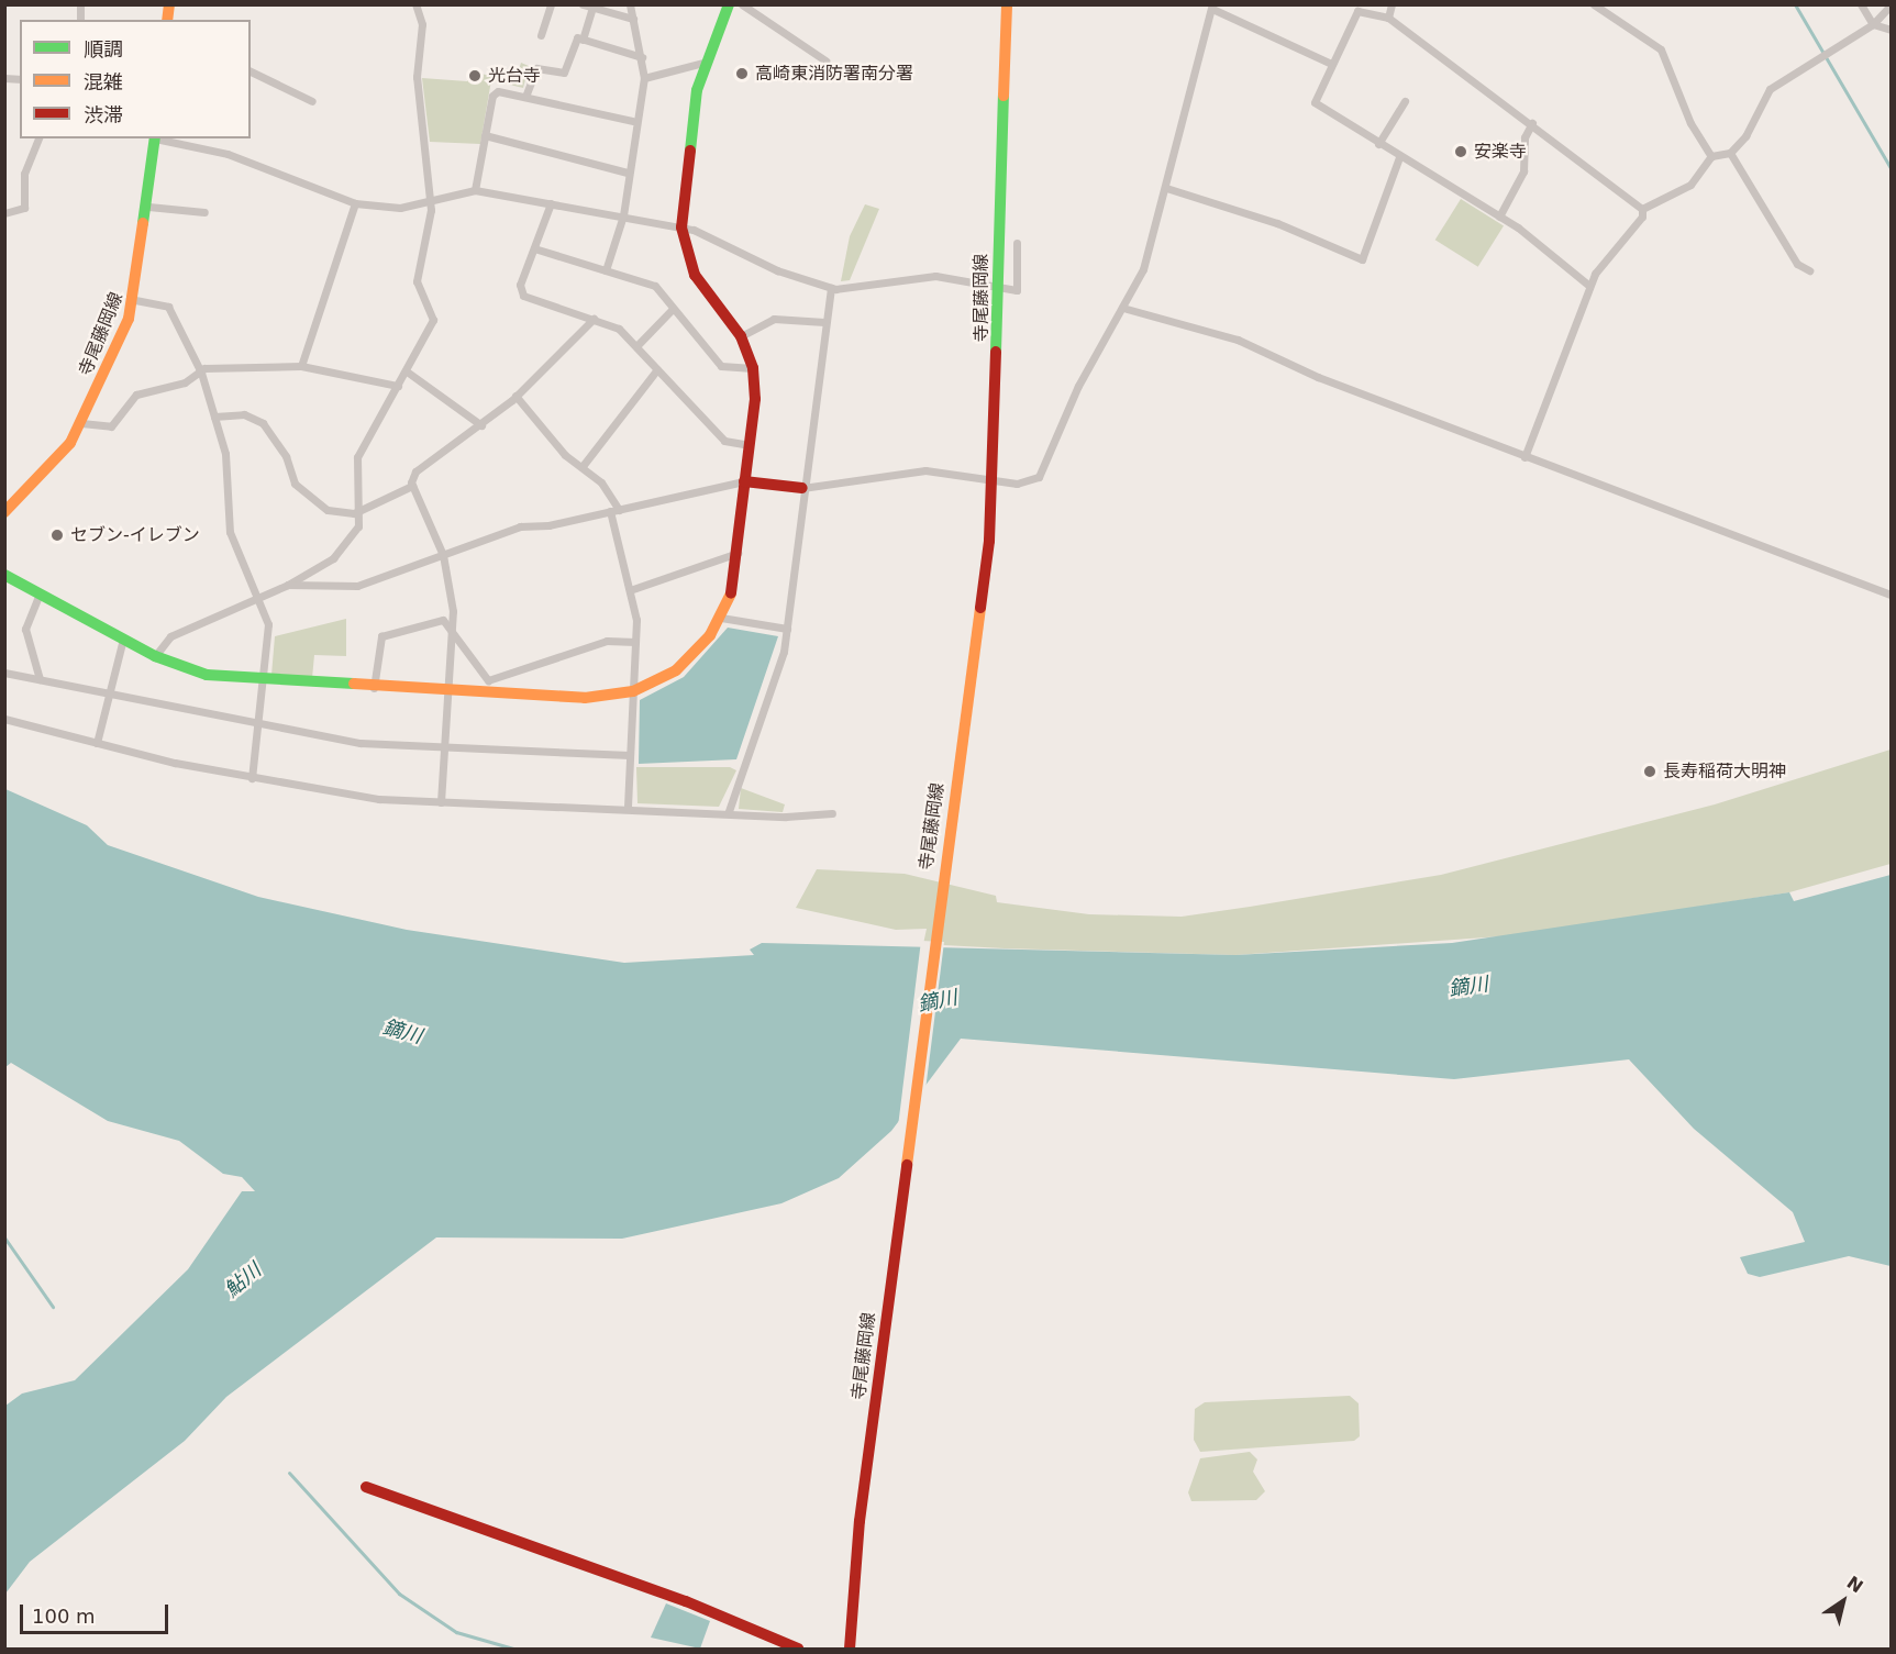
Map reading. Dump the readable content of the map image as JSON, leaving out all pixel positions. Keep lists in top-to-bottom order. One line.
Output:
{"streets":{"main road":["寺尾藤岡線"]},"water":["鏑川","鮎川"],"places":["高崎東消防署南分署","光台寺","安楽寺","セブン-イレブン","長寿稲荷大明神"],"legend":["順調","混雑","渋滞"],"scale_bar":"100 m","north":"top right"}
